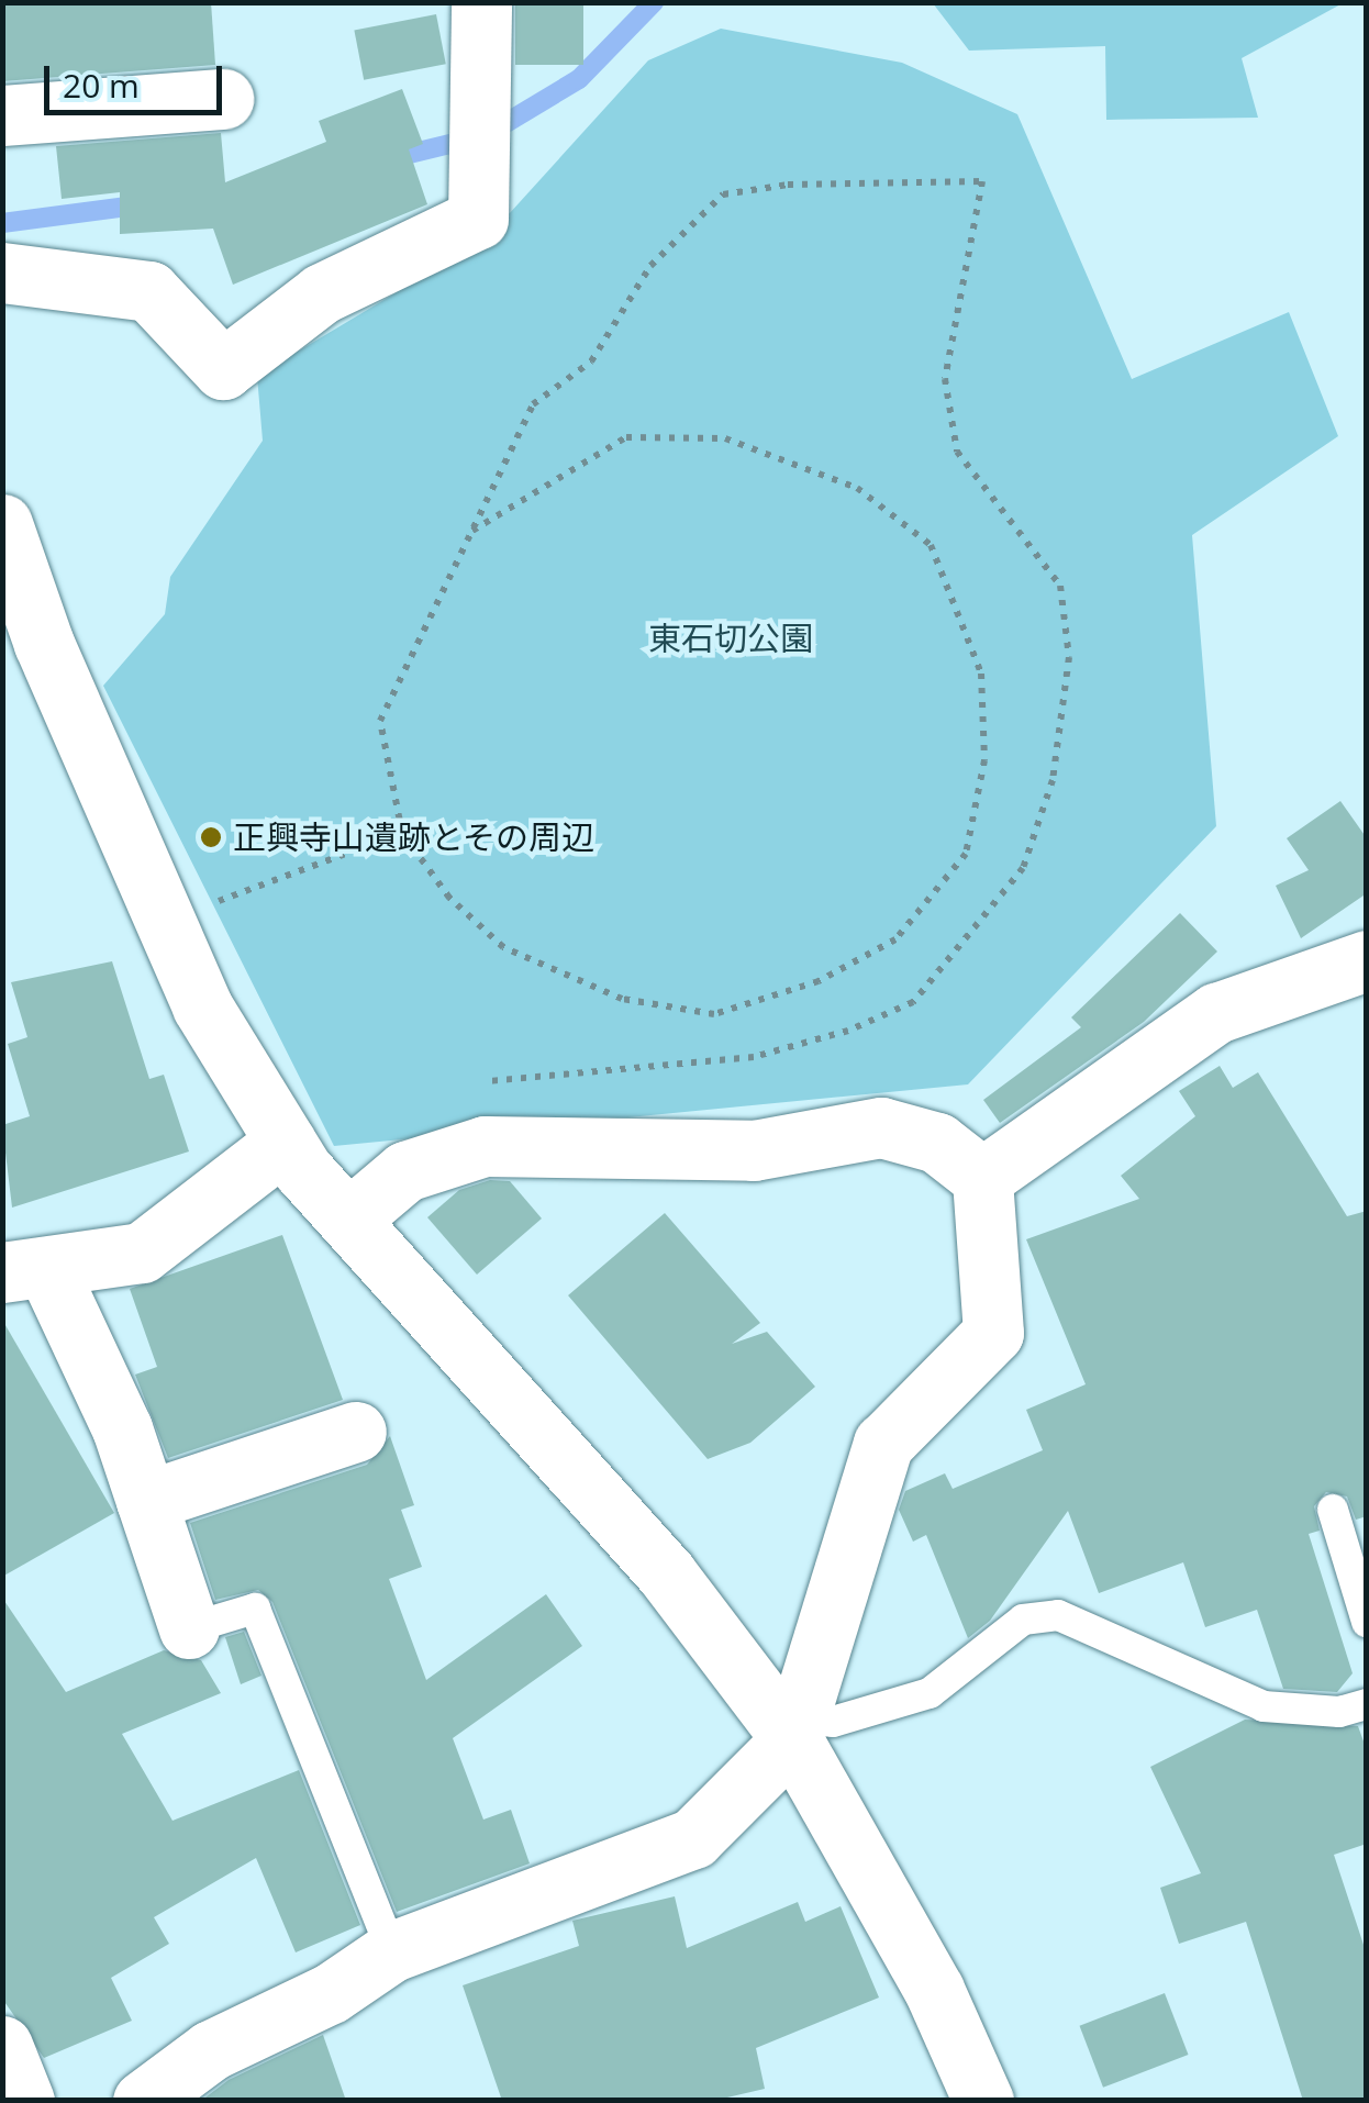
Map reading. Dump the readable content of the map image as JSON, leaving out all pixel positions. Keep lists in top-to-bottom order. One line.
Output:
{"parks":["東石切公園"],"places":["正興寺山遺跡とその周辺"],"scale_bar":"20 m"}
